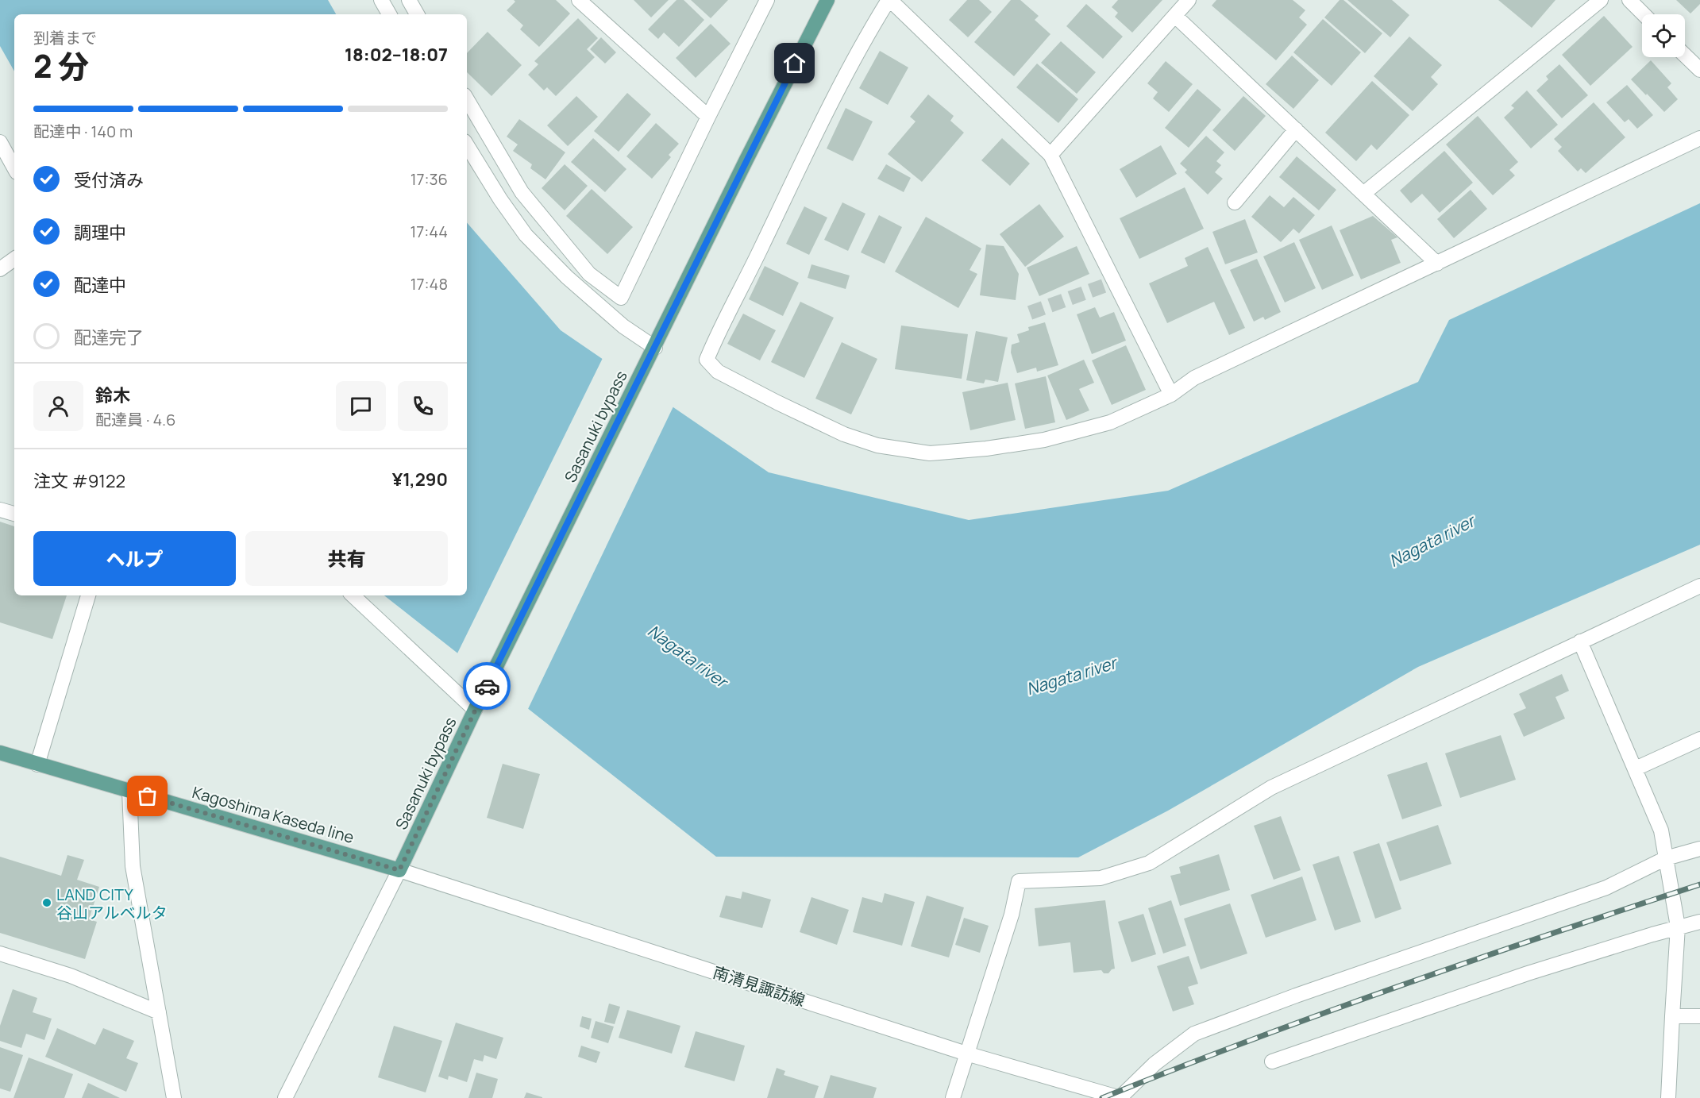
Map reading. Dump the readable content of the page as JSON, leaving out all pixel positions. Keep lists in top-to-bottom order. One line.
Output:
{"streets":{"main road":["Sasanuki bypass","Kagoshima Kaseda line"],"street":["南清見諏訪線"]},"crossings":[["Sasanuki bypass","Kagoshima Kaseda line"],["Sasanuki bypass","南清見諏訪線"],["Kagoshima Kaseda line","南清見諏訪線"]],"water":["Nagata river"],"places":["LAND CITY 谷山アルベルタ"],"page":{"heading":["2 分","到着まで","18:02–18:07"],"panel":["鈴木","配達員 · 4.6","注文 #9122","¥1,290"],"bar":"配達中 · 140 m","list":[["受付済み","17:36"],["調理中","17:44"],["配達中","17:48"],"配達完了"],"buttons":["ヘルプ","共有"]}}
